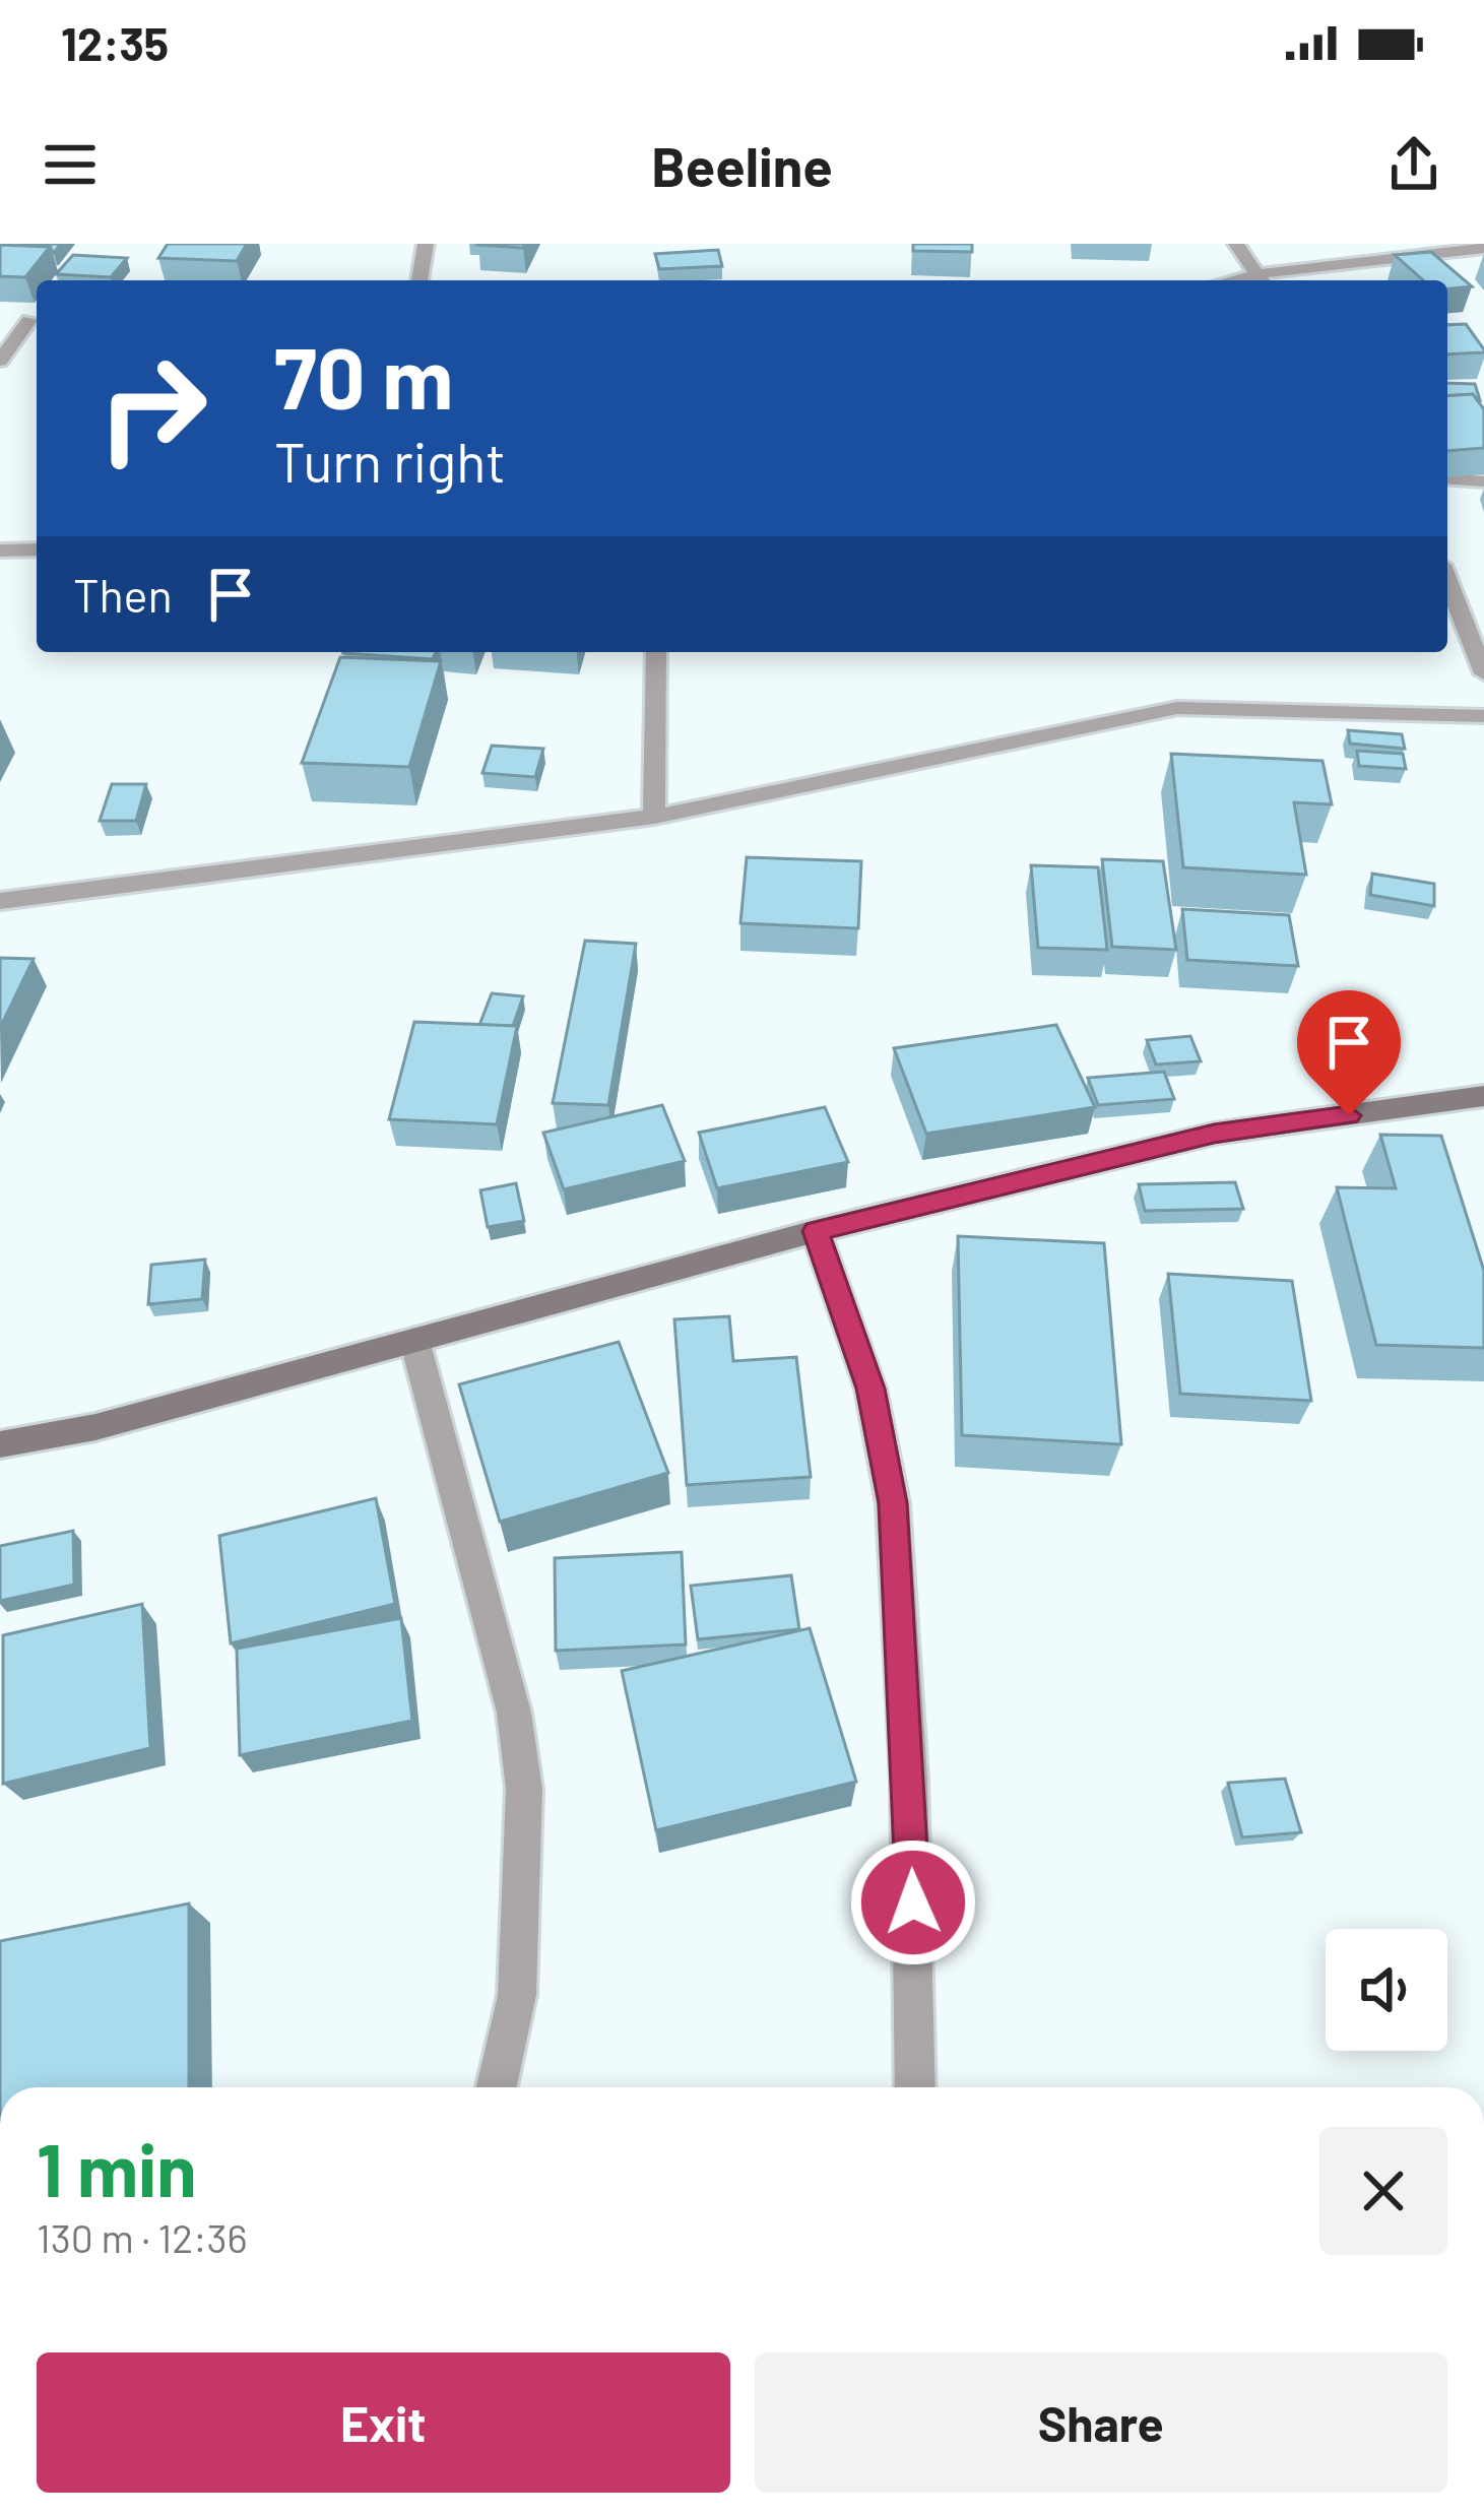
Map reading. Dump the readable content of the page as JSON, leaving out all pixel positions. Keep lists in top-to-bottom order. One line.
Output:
{"page":{"status":"12:35","header":"Beeline","turn":["70 m","Turn right"],"then":"Then","heading":["1 min","130 m · 12:36"],"buttons":["Exit","Share"]}}
